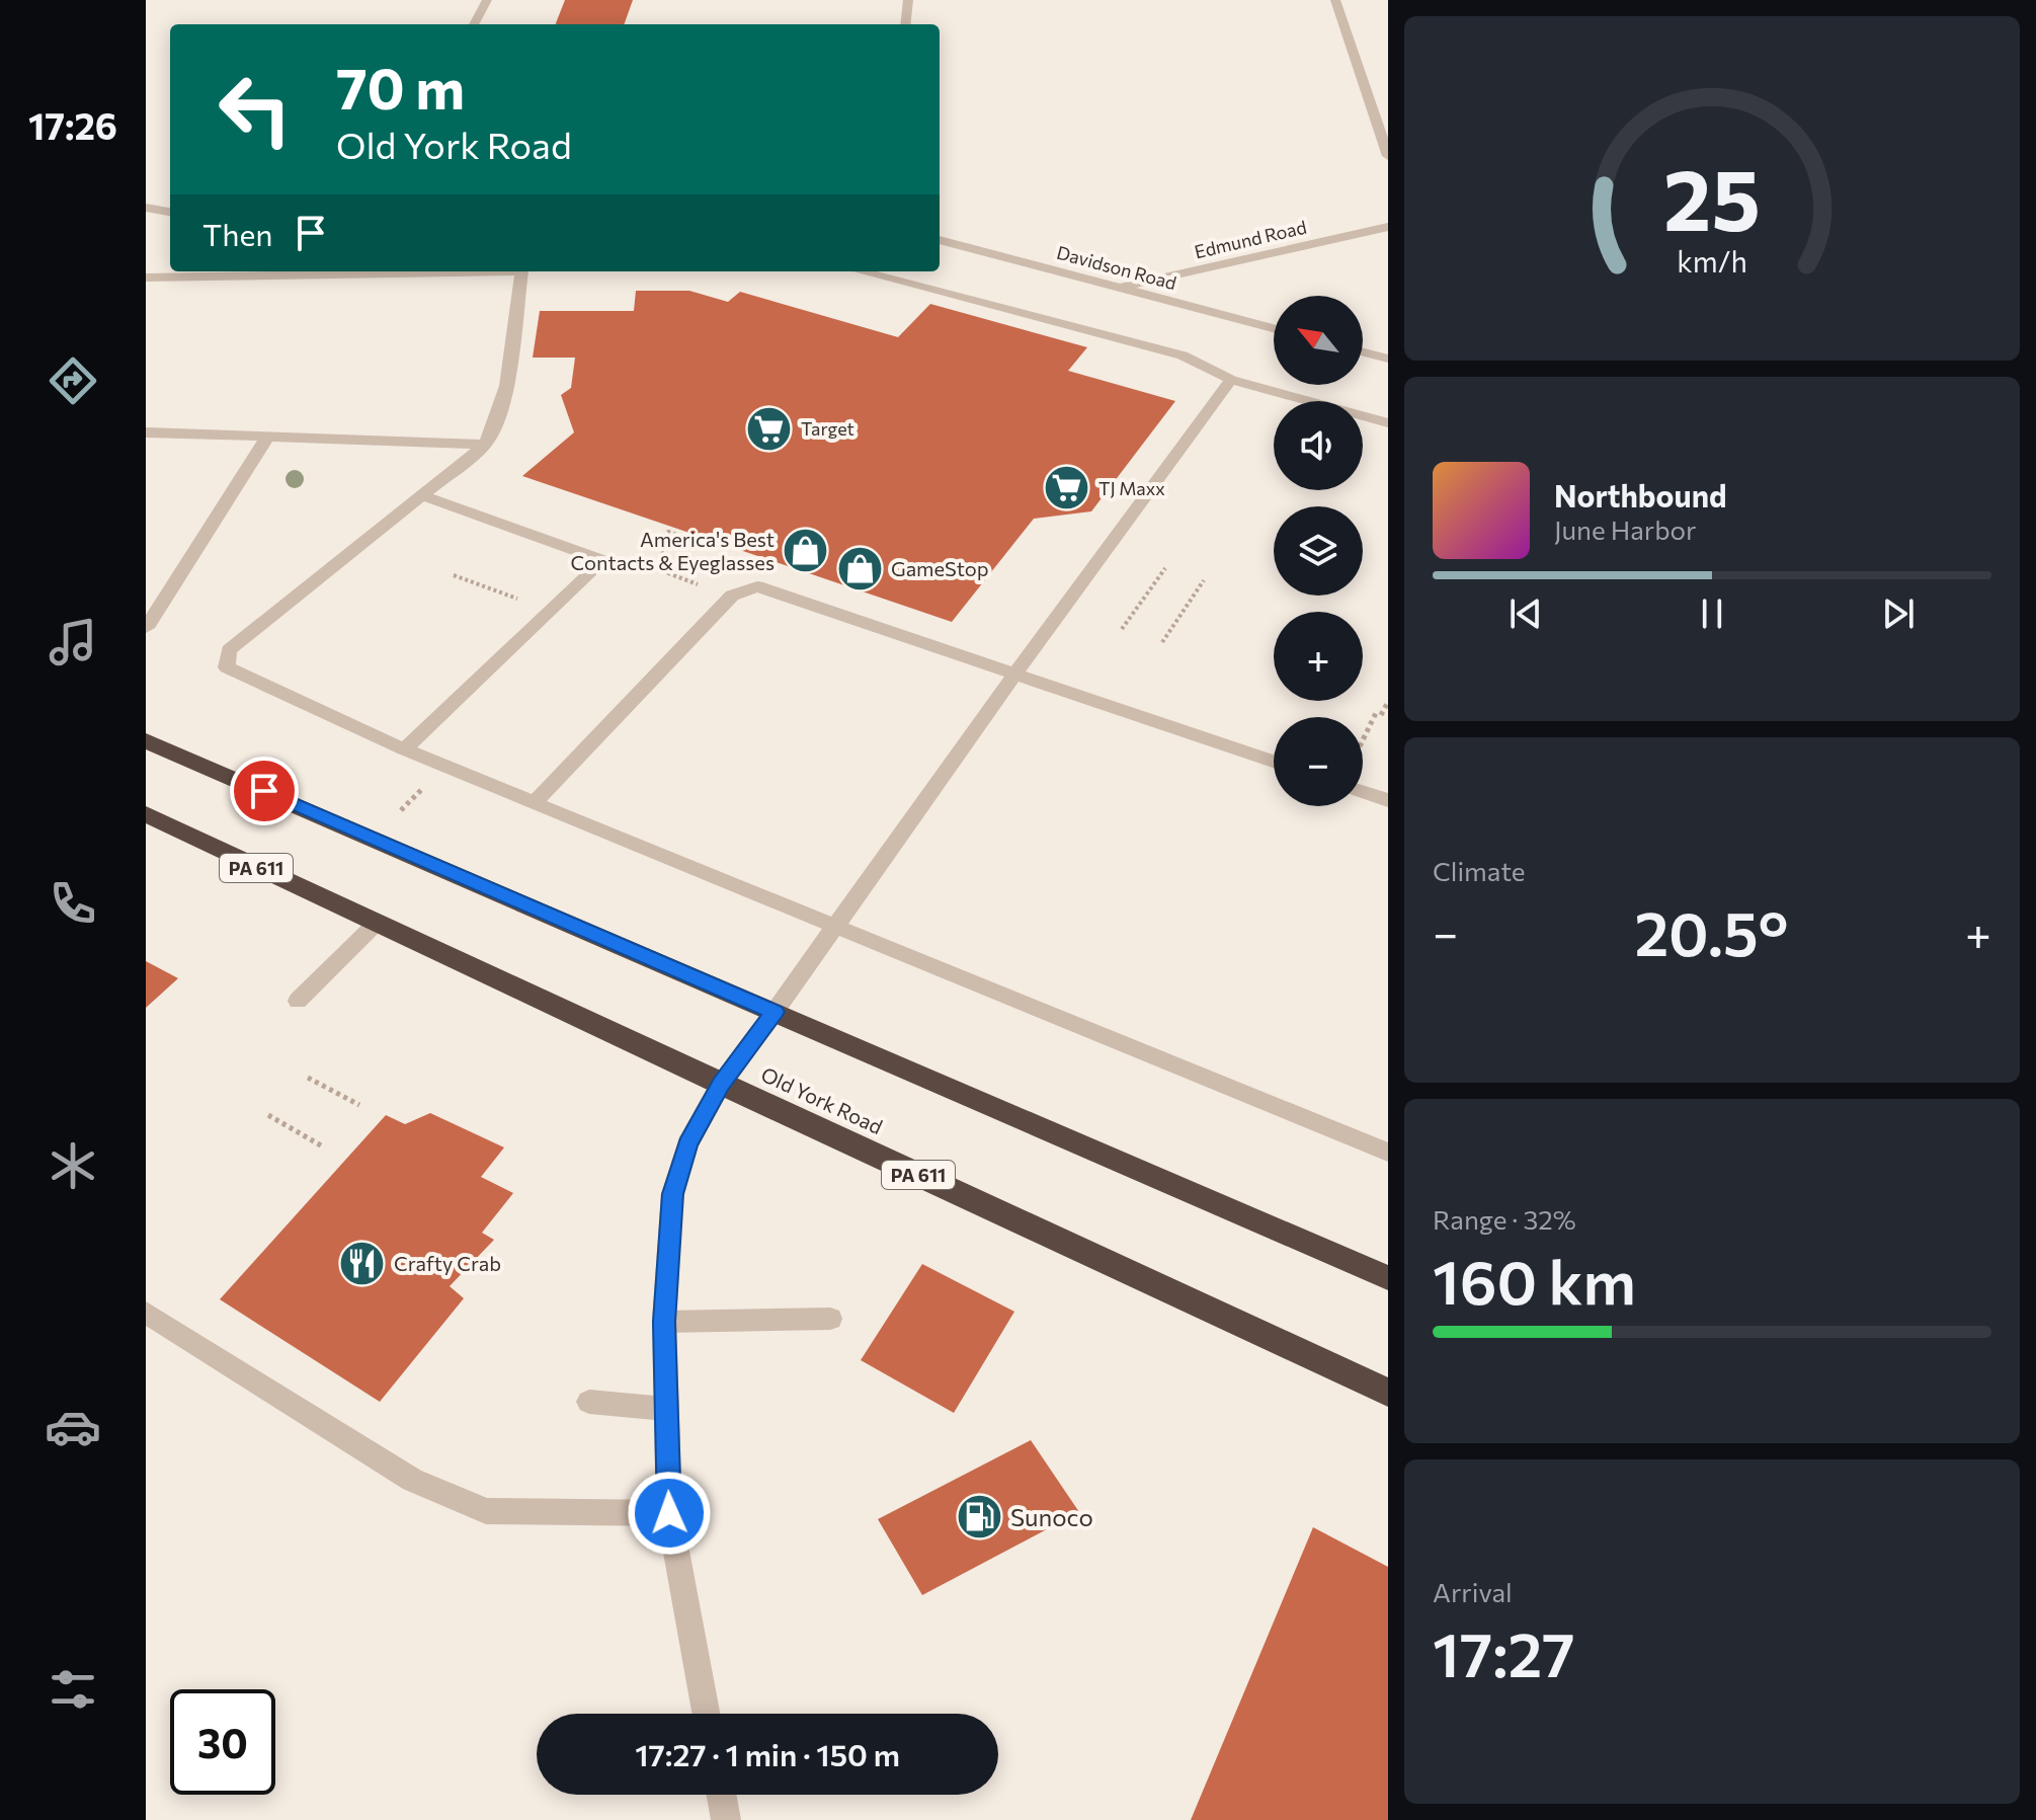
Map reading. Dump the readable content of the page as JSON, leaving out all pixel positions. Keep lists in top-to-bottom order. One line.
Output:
{"streets":{"highway":["PA 611","Old York Road"],"street":["Edmund Road","Davidson Road"]},"crossings":[["Edmund Road","Davidson Road"]],"places":{"supermarket":["Target","TJ Maxx"],"shop":["America's Best Contacts & Eyeglasses","GameStop"],"restaurant":["Crafty Crab"],"fuel station":["Sunoco"]},"north":"top left","page":{"tabs":"17:26","turn":["70 m","Old York Road"],"then":"Then","map_buttons":["+","−"],"song":["Northbound","June Harbor"],"tile":["Climate",["Range · 32%","160 km"],["Arrival","17:27"]],"heat":["−","20.5°","+"],"limit":"30","trip":"17:27 · 1 min · 150 m","gauge":["25","km/h"]}}
